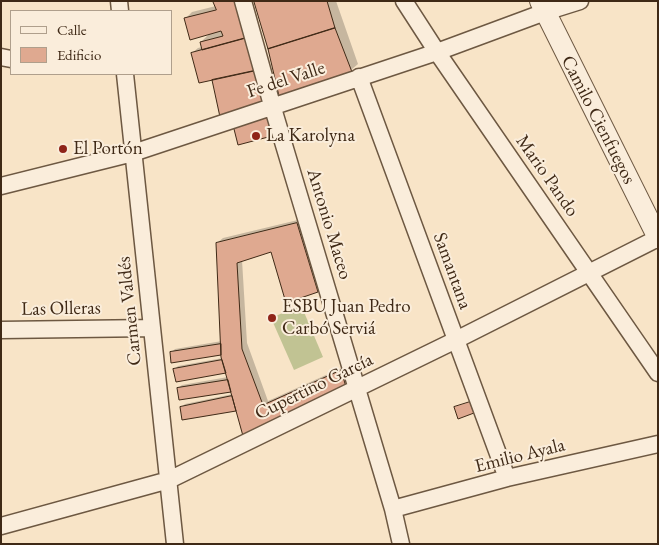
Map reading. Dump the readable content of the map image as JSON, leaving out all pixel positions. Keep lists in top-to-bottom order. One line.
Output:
{"streets":{"street":["Fe del Valle","Camilo Cienfuegos","Mario Pando","Antonio Maceo","Samantana","Las Olleras","Carmen Valdés","Cupertino García","Emilio Ayala"]},"crossings":[["Fe del Valle","Camilo Cienfuegos"],["Fe del Valle","Mario Pando"],["Fe del Valle","Antonio Maceo"],["Fe del Valle","Samantana"],["Fe del Valle","Carmen Valdés"],["Camilo Cienfuegos","Cupertino García"],["Mario Pando","Cupertino García"],["Antonio Maceo","Cupertino García"],["Antonio Maceo","Emilio Ayala"],["Samantana","Cupertino García"],["Samantana","Emilio Ayala"],["Las Olleras","Carmen Valdés"],["Carmen Valdés","Cupertino García"]],"places":["La Karolyna","El Portón","ESBU Juan Pedro Carbó Serviá"],"legend":["Calle","Edificio"]}
